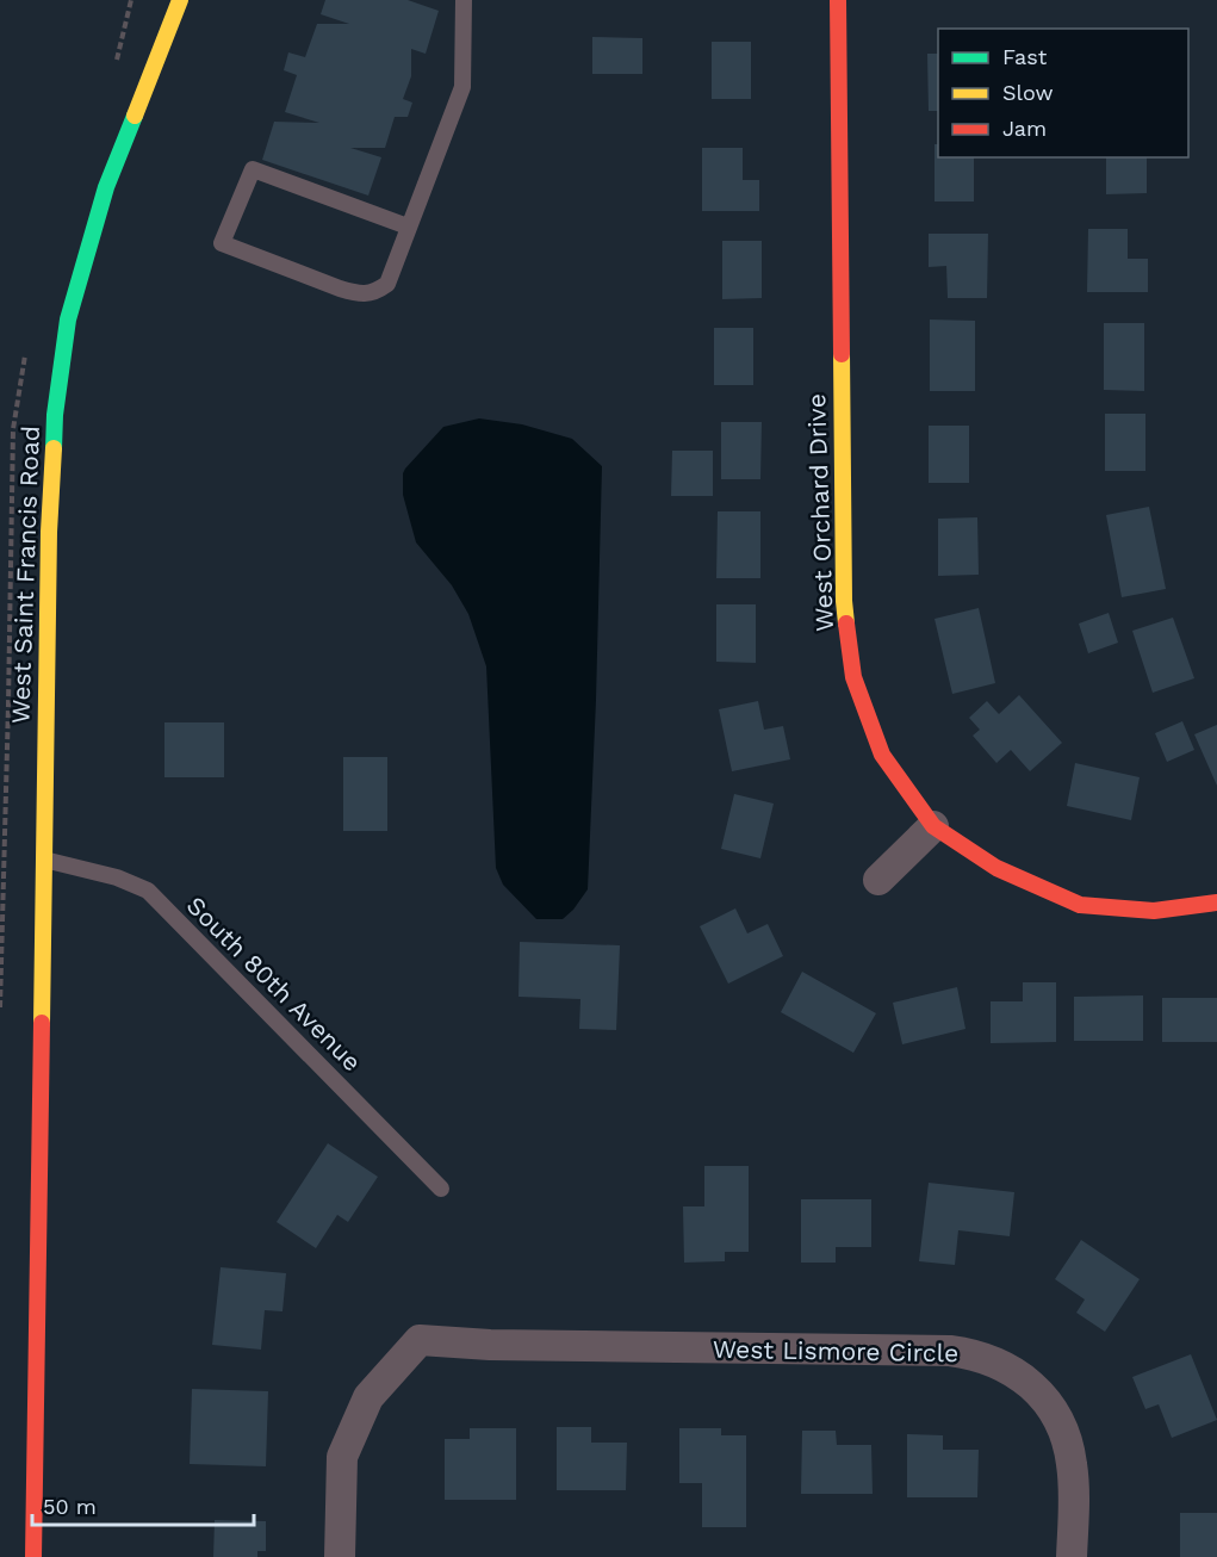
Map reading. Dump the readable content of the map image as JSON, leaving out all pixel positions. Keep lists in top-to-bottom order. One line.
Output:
{"streets":{"street":["West Orchard Drive","West Saint Francis Road","West Lismore Circle"],"lane":["South 80th Avenue"]},"crossings":[["West Saint Francis Road","South 80th Avenue"]],"legend":["Fast","Slow","Jam"],"scale_bar":"50 m"}
